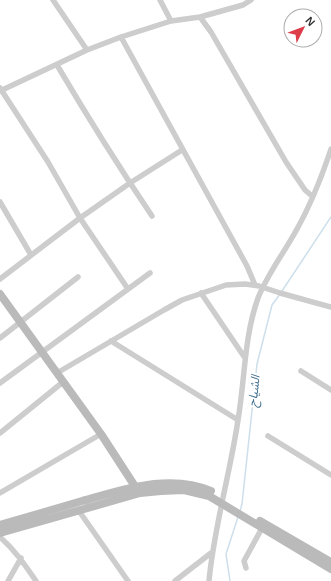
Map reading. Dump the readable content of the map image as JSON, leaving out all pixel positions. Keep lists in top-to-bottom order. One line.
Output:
{"water":["الشياح"],"north":"top right"}
